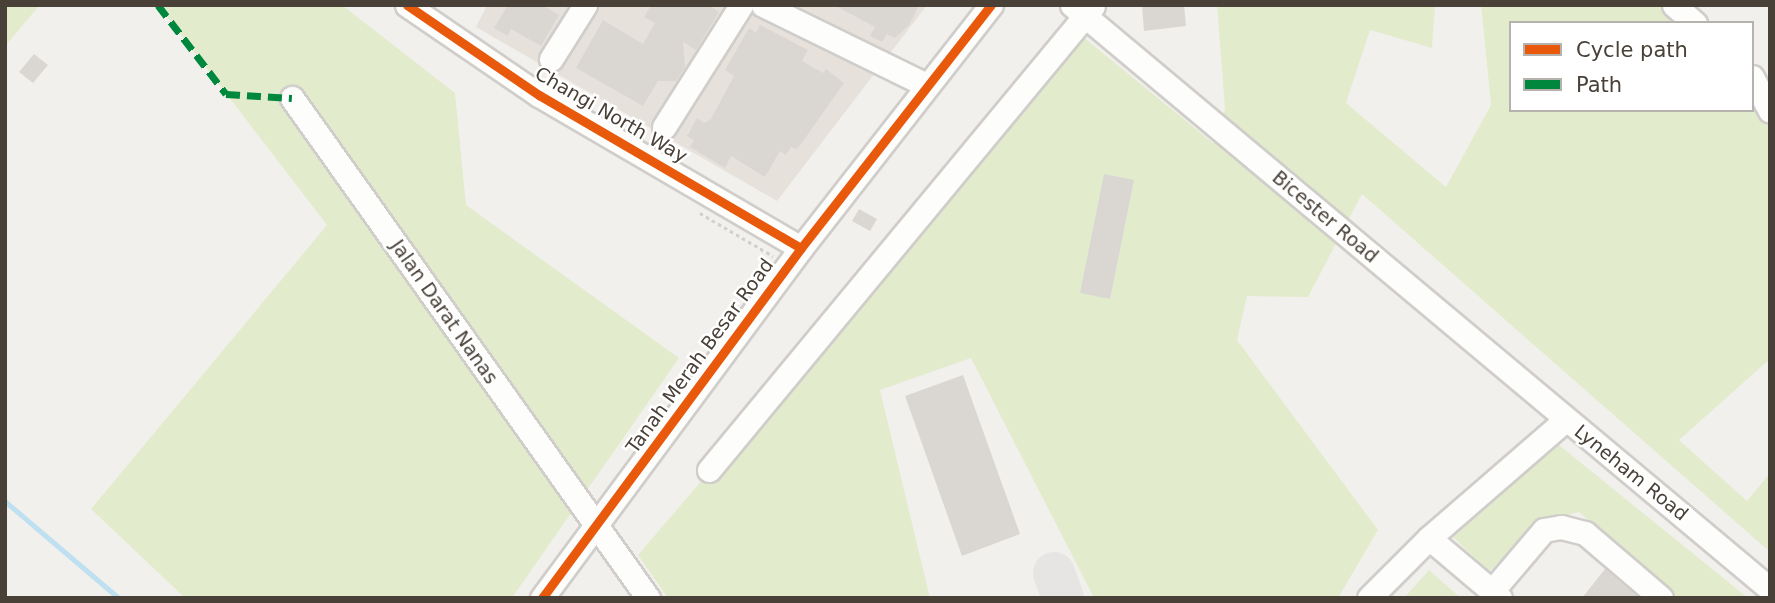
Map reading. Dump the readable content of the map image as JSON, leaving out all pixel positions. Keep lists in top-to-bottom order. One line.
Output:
{"streets":{"street":["Changi North Way","Bicester Road","Jalan Darat Nanas","Tanah Merah Besar Road","Lyneham Road"]},"crossings":[["Changi North Way","Tanah Merah Besar Road"],["Bicester Road","Lyneham Road"],["Jalan Darat Nanas","Tanah Merah Besar Road"]],"legend":["Cycle path","Path"]}
